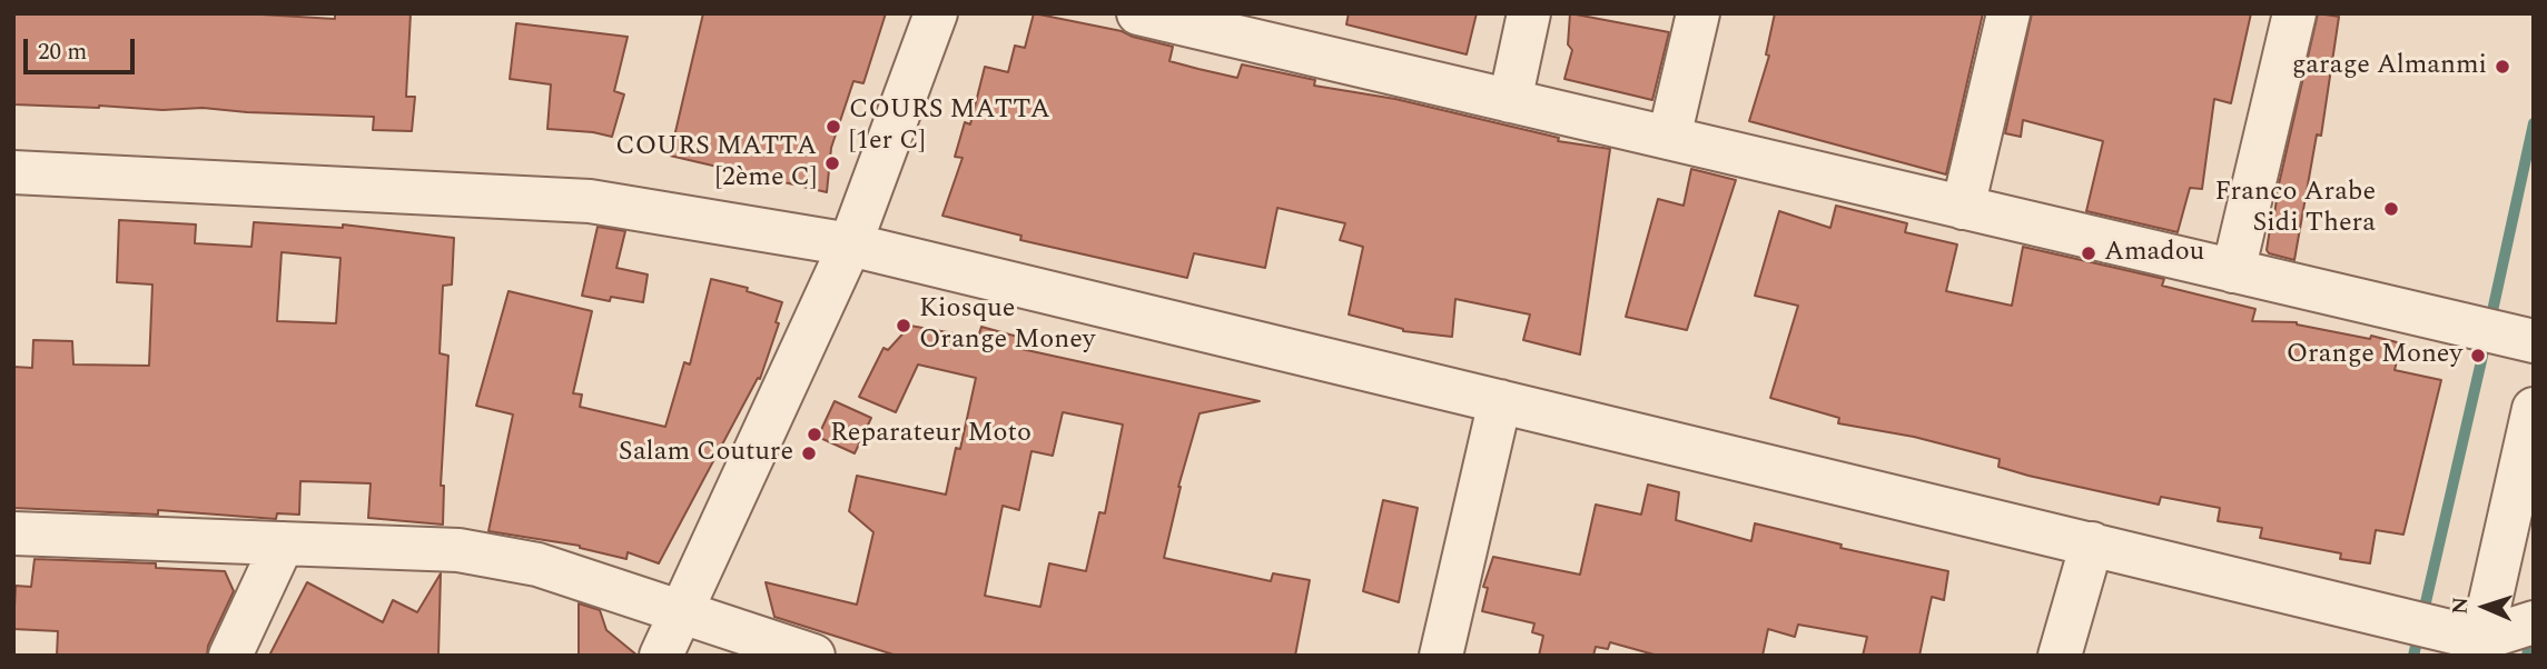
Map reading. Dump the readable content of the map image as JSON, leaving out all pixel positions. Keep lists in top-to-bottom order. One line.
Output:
{"places":["garage Almanmi","COURS MATTA [1er C]","COURS MATTA [2ème C]","Franco Arabe Sidi Thera","Amadou","Kiosque Orange Money","Orange Money","Reparateur Moto","Salam Couture"],"scale_bar":"20 m","north":"left"}
